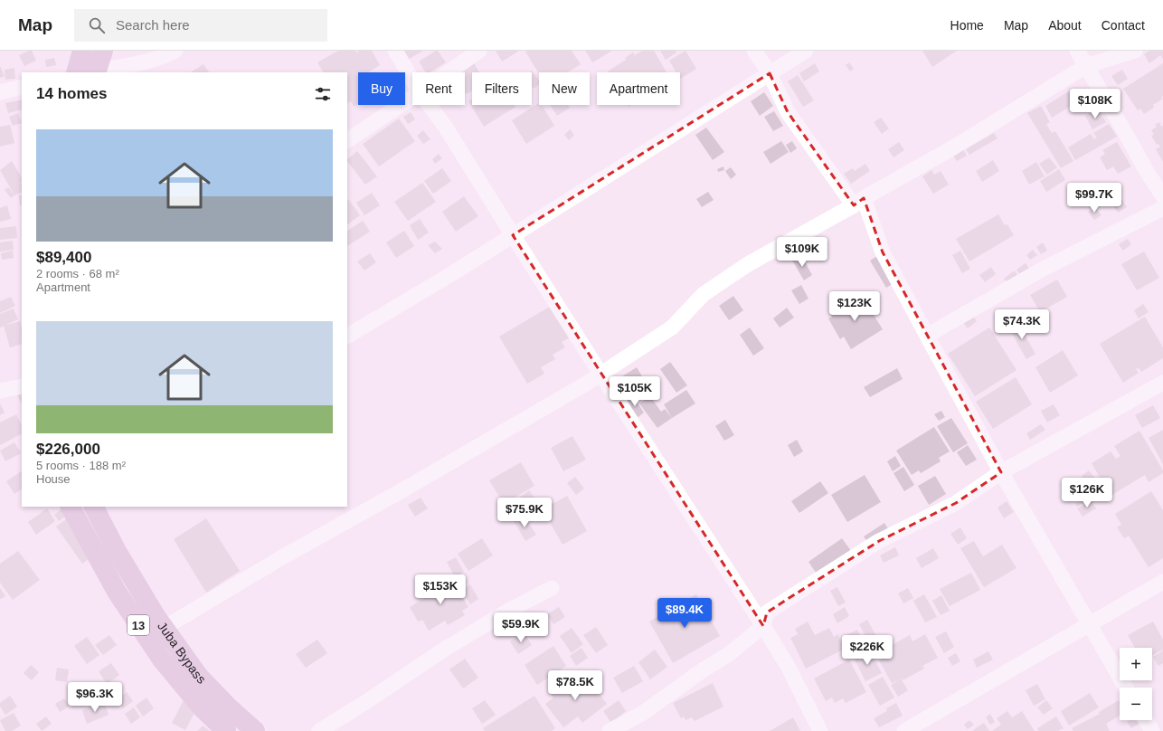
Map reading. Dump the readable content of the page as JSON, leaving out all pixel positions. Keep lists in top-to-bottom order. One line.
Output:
{"streets":{"main road":["13","Juba Bypass"]},"page":{"header":"Map","search":"Search here","nav":["Home","Map","About","Contact"],"chip":["Buy","Rent","Filters","New","Apartment"],"heading":"14 homes","price":["$108K","$99.7K","$109K","$123K","$74.3K","$105K","$126K","$75.9K","$153K","$89.4K","$59.9K","$226K","$78.5K","$96.3K"],"list":[{"name":"$89,400","note":"2 rooms · 68 m² · Apartment"},{"name":"$226,000","note":"5 rooms · 188 m² · House"}],"map_buttons":["+","−"]}}
